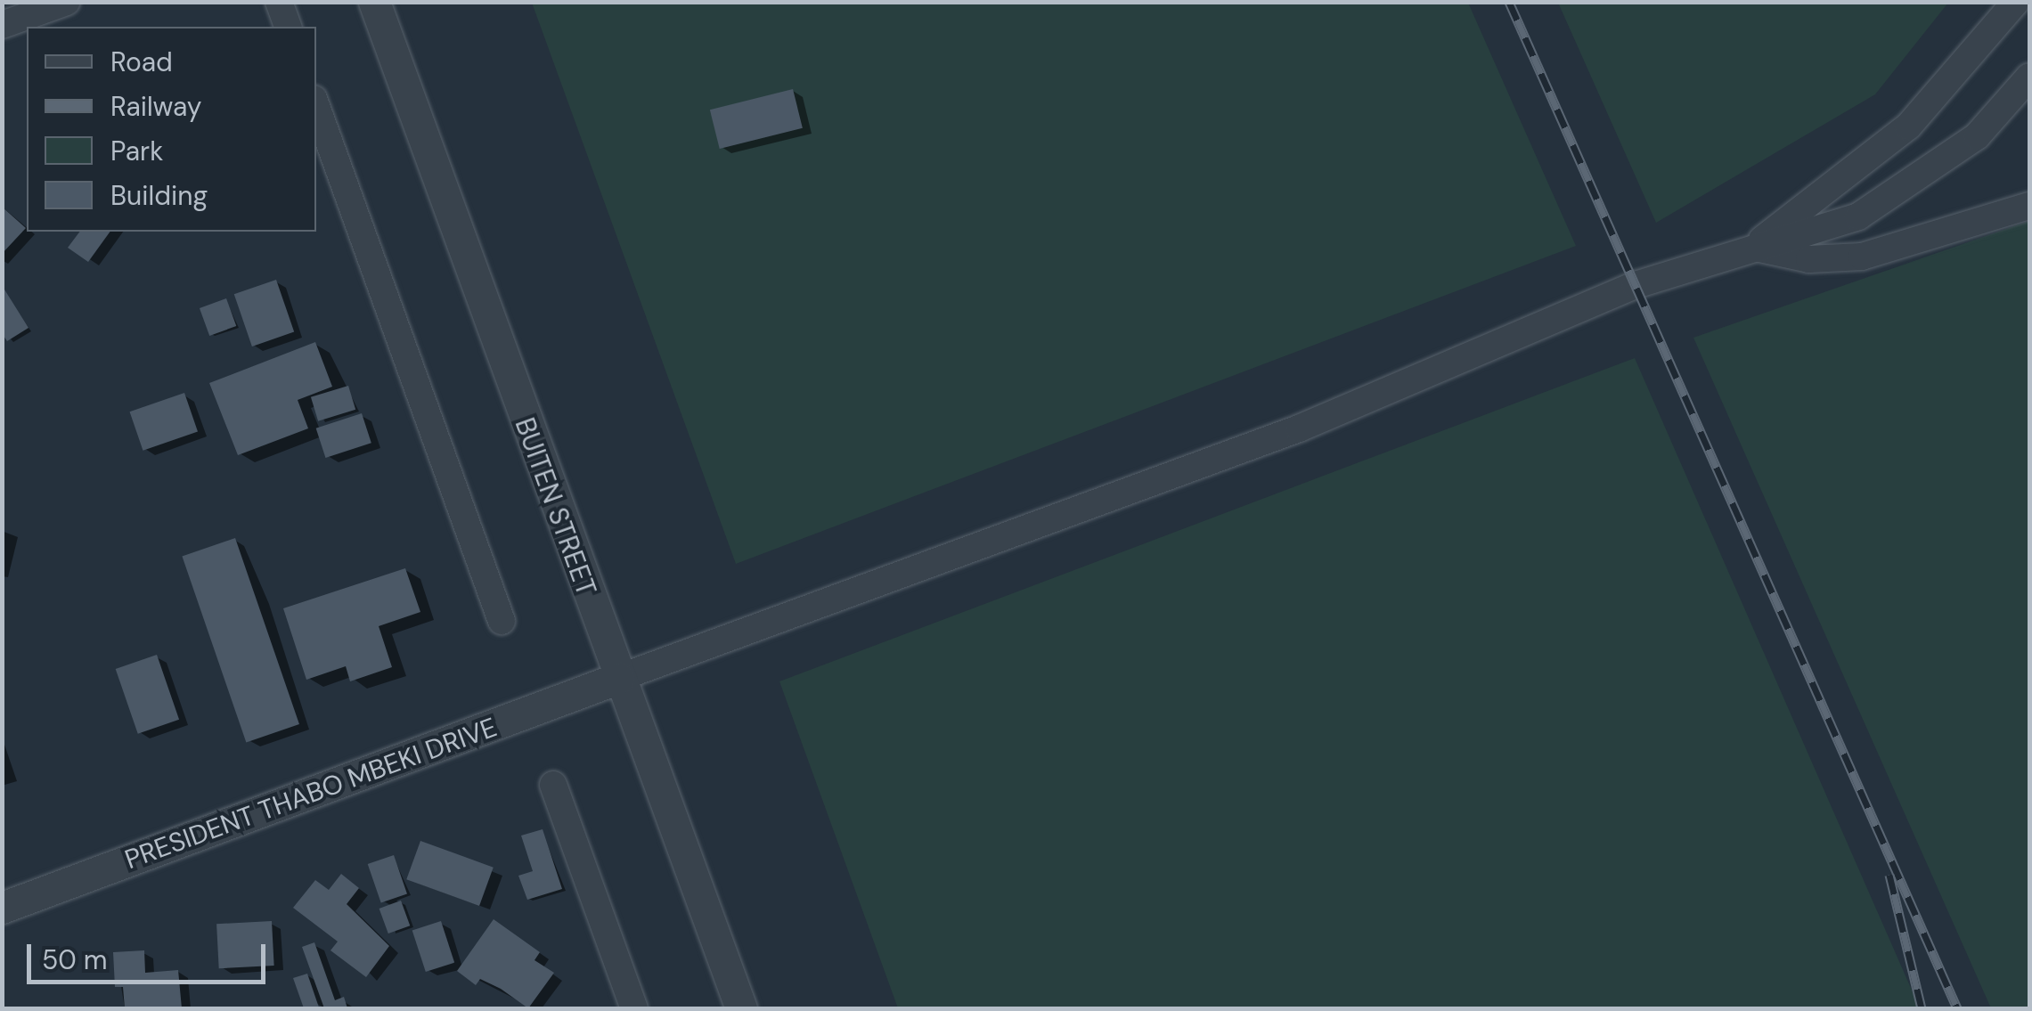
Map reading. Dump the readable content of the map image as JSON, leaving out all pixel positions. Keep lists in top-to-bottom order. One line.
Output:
{"streets":{"street":["BUITEN STREET","PRESIDENT THABO MBEKI DRIVE"]},"crossings":[["BUITEN STREET","PRESIDENT THABO MBEKI DRIVE"]],"legend":["Road","Railway","Park","Building"],"scale_bar":"50 m"}
